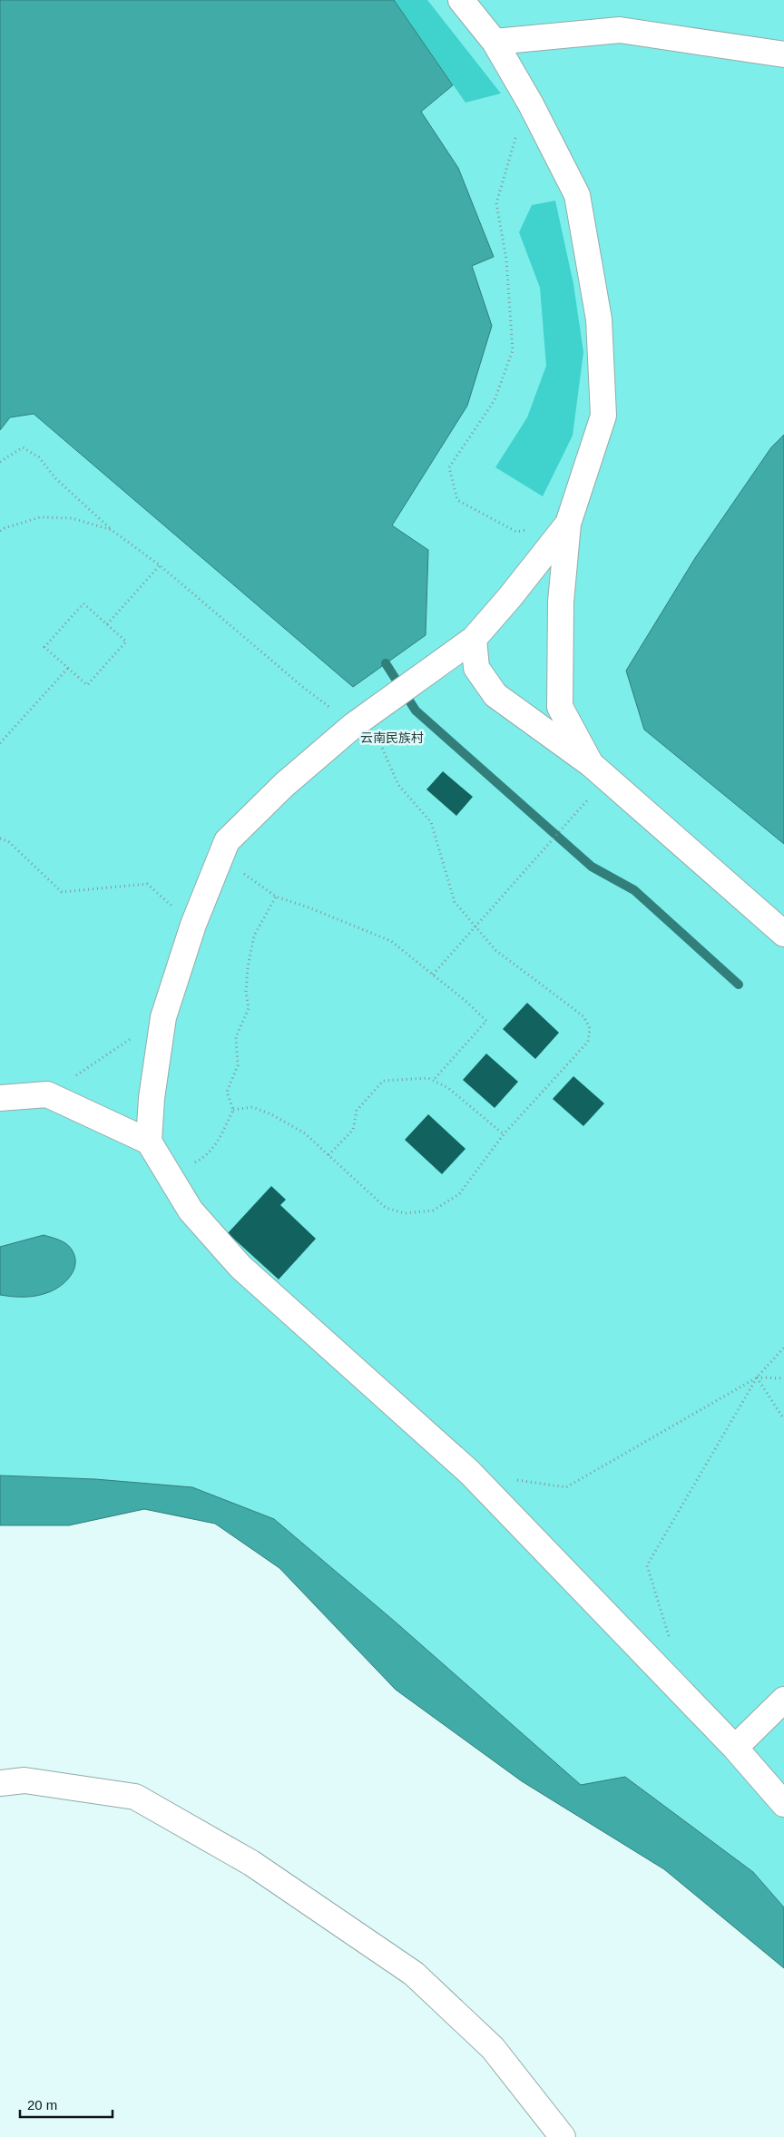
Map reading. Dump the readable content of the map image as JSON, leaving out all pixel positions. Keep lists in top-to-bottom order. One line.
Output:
{"parks":["云南民族村"],"scale_bar":"20 m"}
